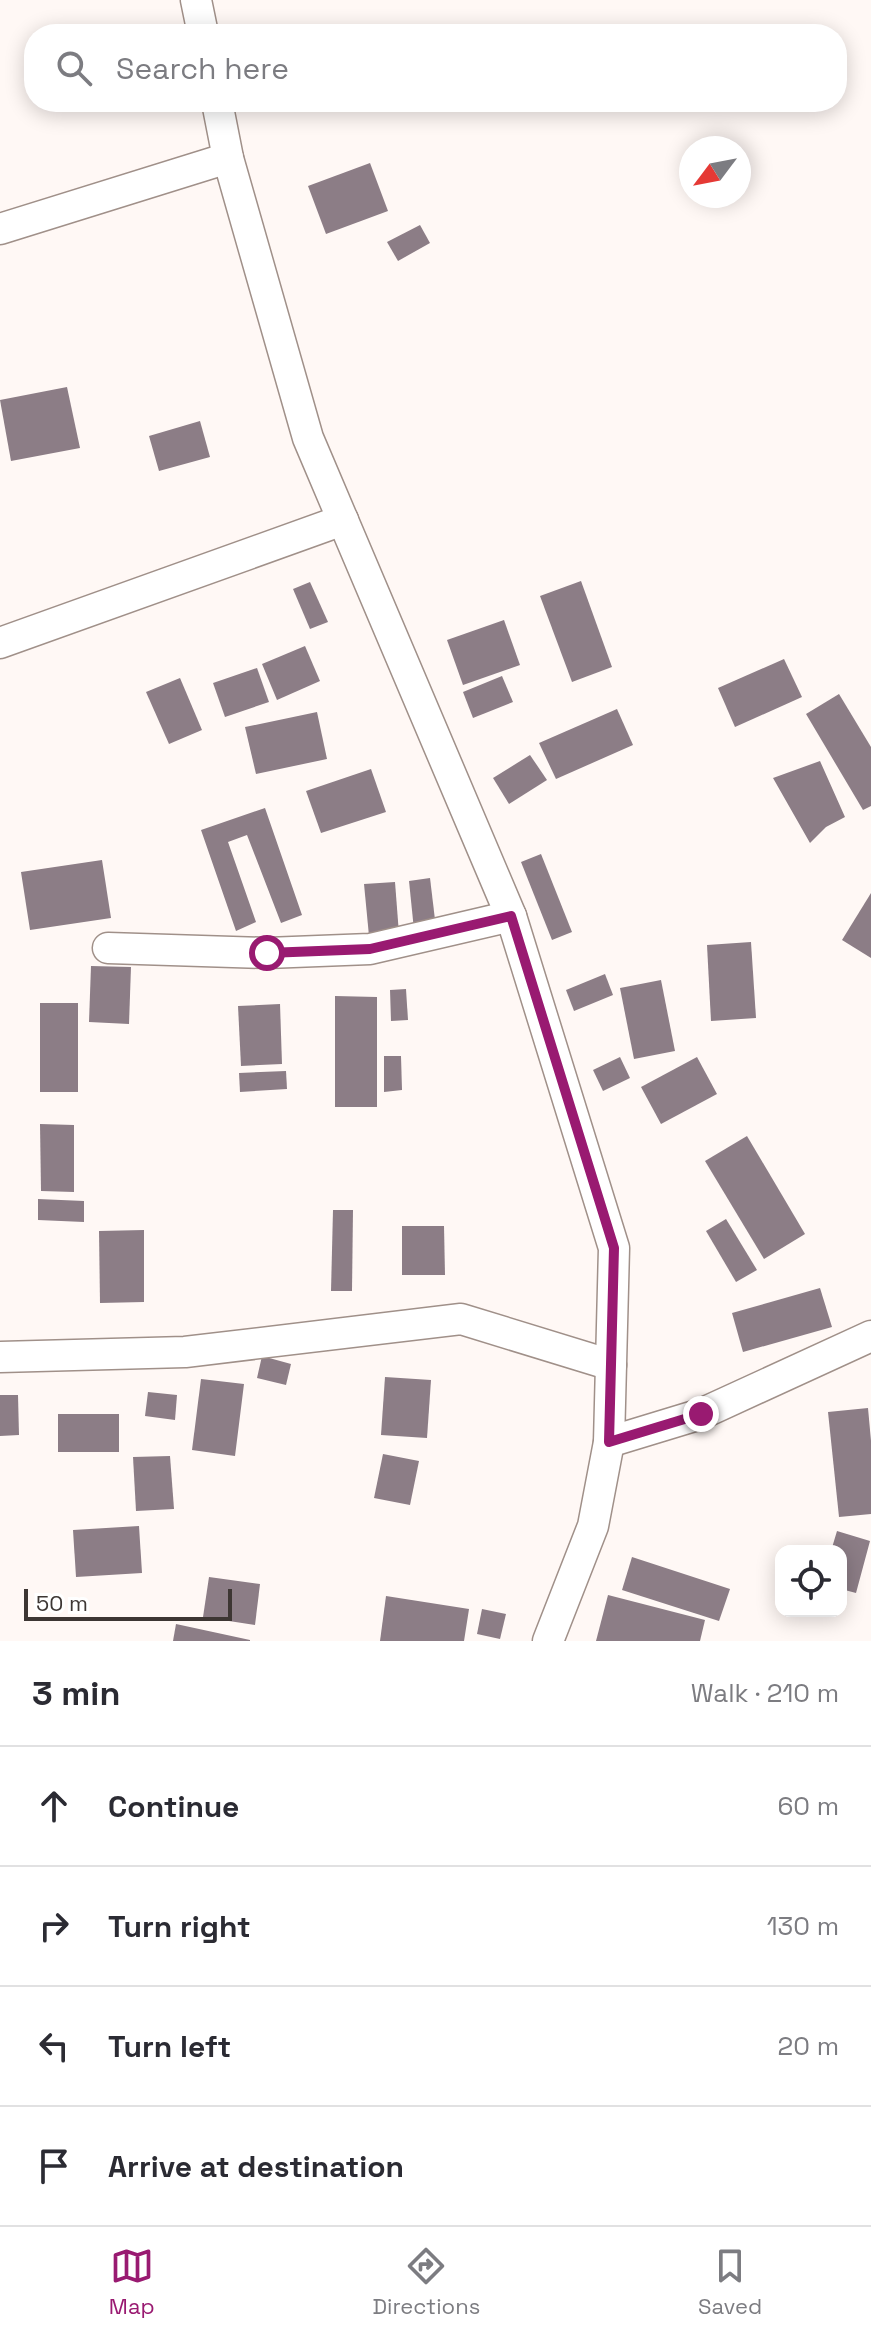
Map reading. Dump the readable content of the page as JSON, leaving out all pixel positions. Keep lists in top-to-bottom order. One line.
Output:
{"scale_bar":"50 m","north":"bottom left","page":{"search":"Search here","scale":"50 m","heading":["3 min","Walk · 210 m"],"list":[["Continue","60 m"],["Turn right","130 m"],["Turn left","20 m"],"Arrive at destination"],"nav":["Map","Directions","Saved"]}}
